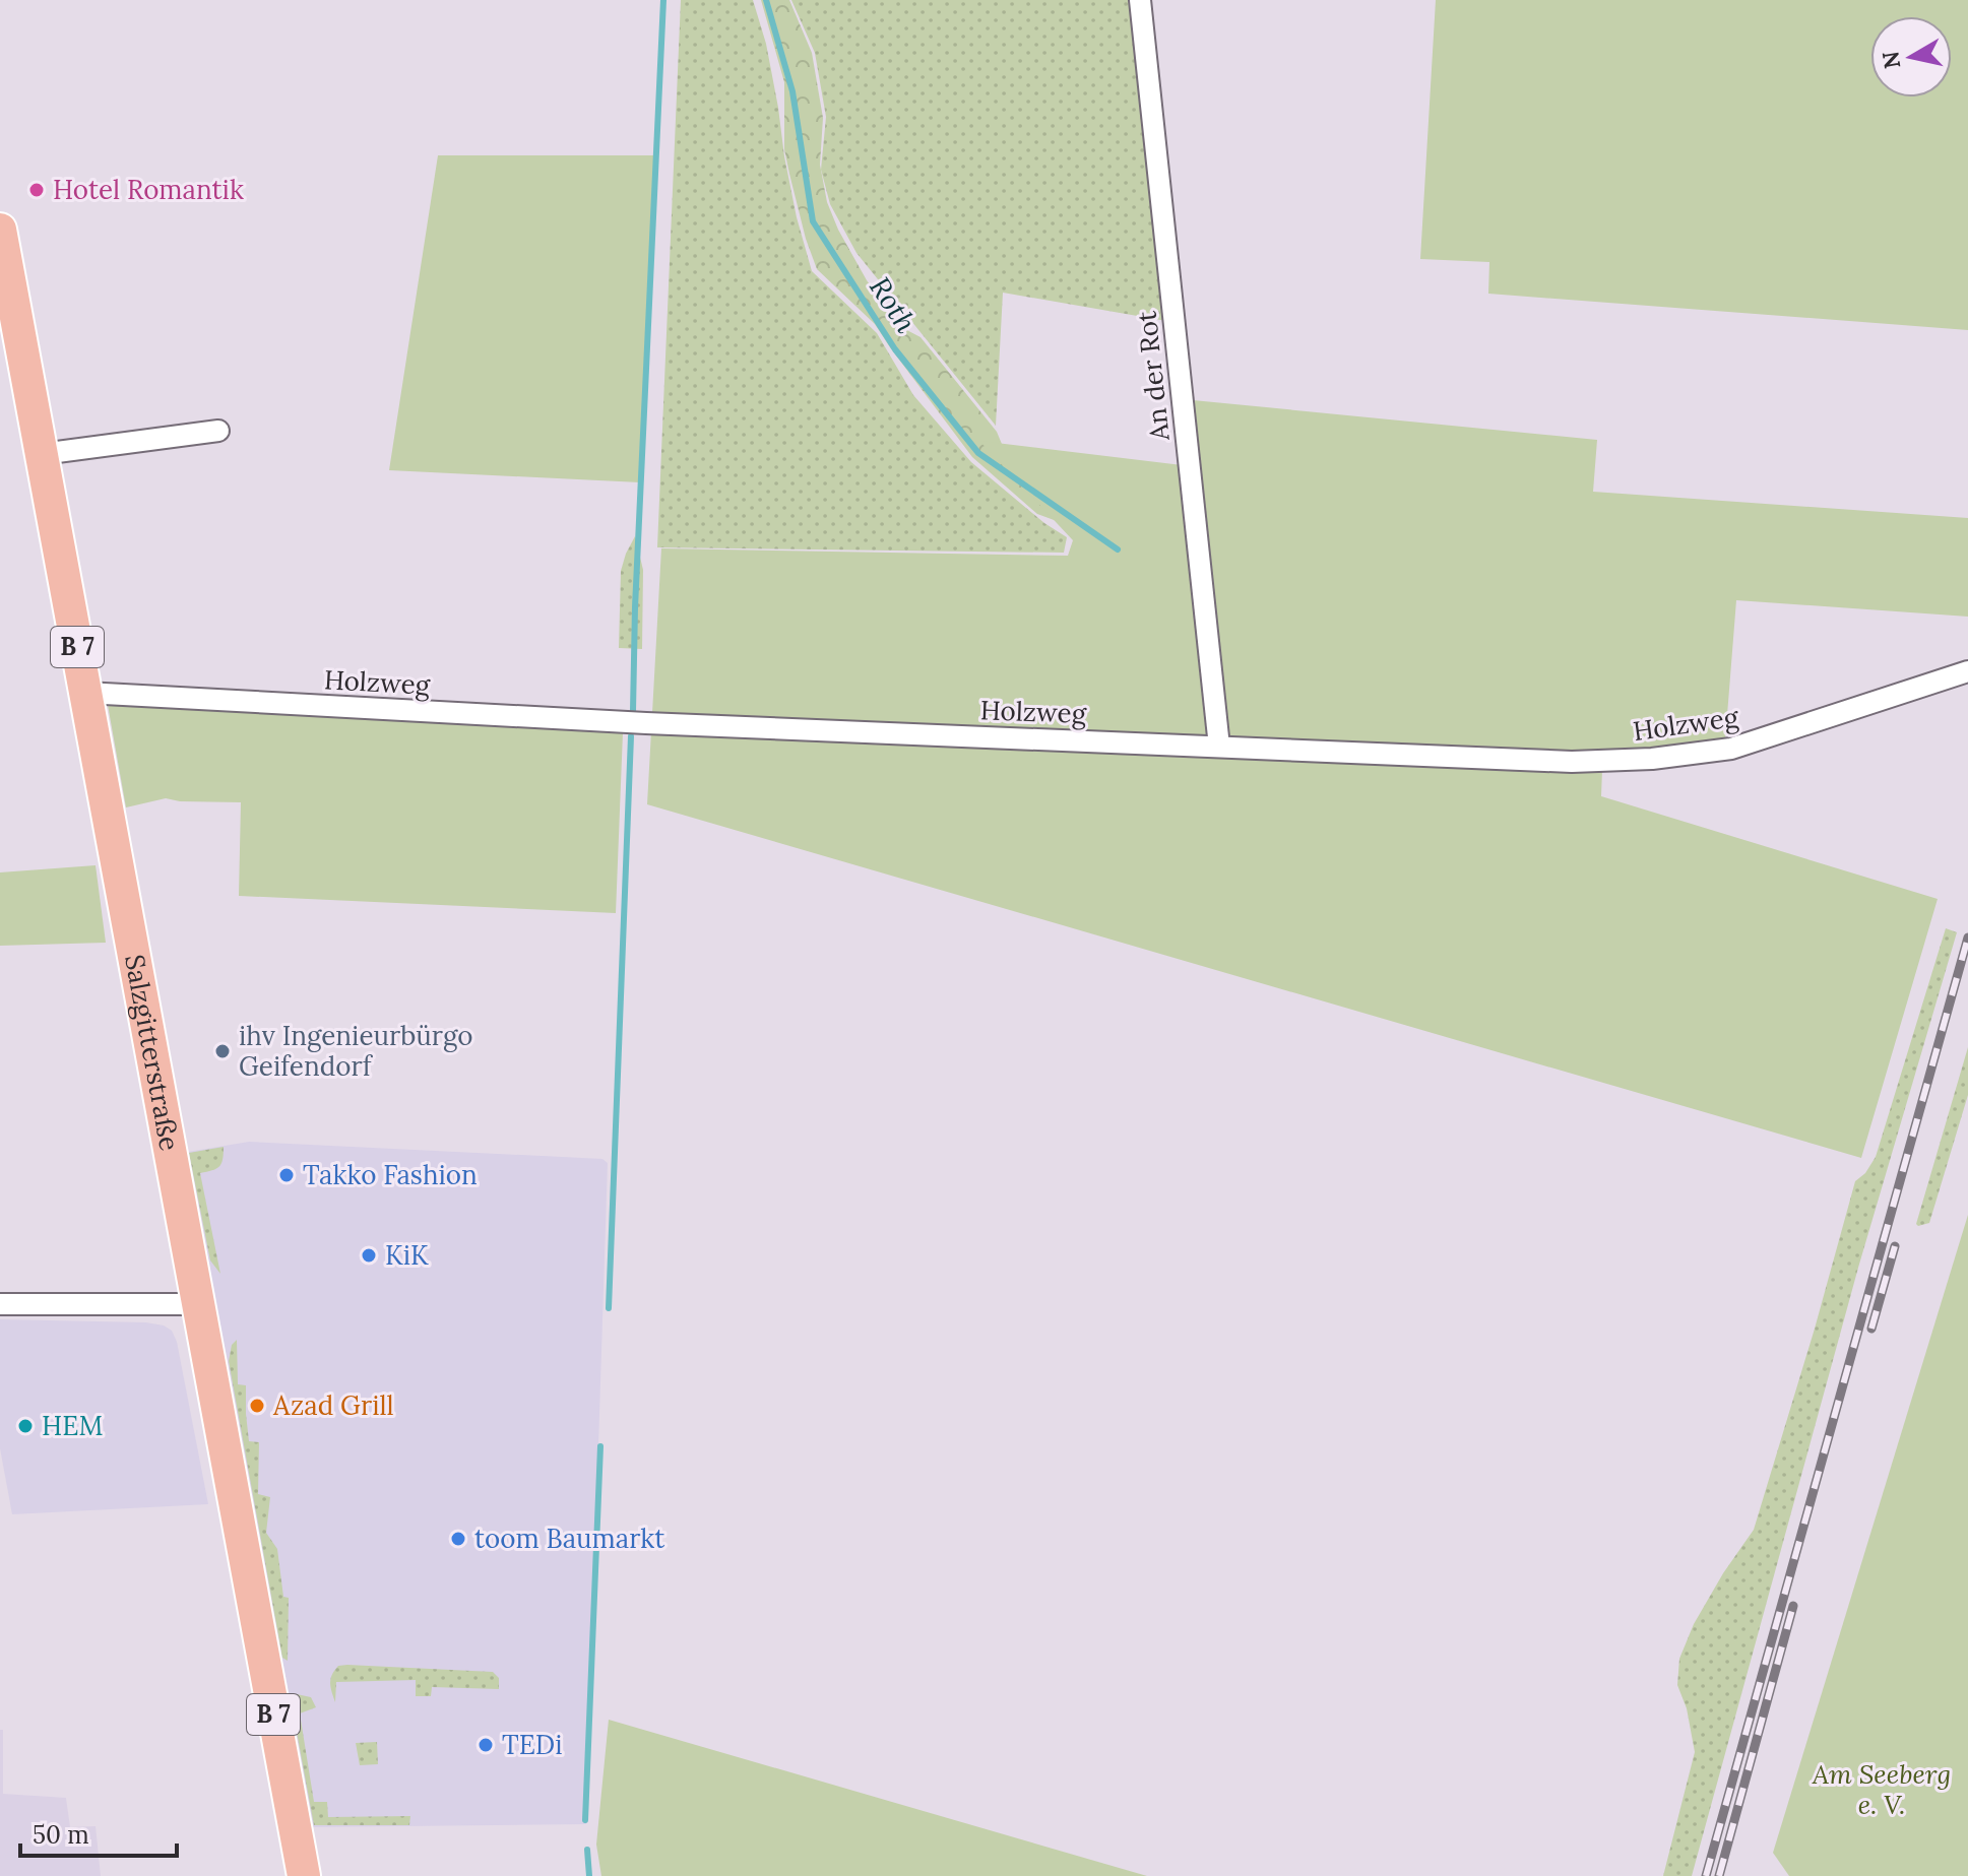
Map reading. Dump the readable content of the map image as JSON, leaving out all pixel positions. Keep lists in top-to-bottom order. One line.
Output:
{"streets":{"main road":["B 7","Salzgitterstraße"],"street":["An der Rot","Holzweg"]},"crossings":[["An der Rot","Holzweg"],["Holzweg","Salzgitterstraße"]],"water":["Roth"],"parks":["Am Seeberg e. V."],"places":["Hotel Romantik","ihv Ingenieurbürgo Geifendorf","Takko Fashion","KiK","Azad Grill","HEM","toom Baumarkt","TEDi"],"scale_bar":"50 m","north":"left"}
